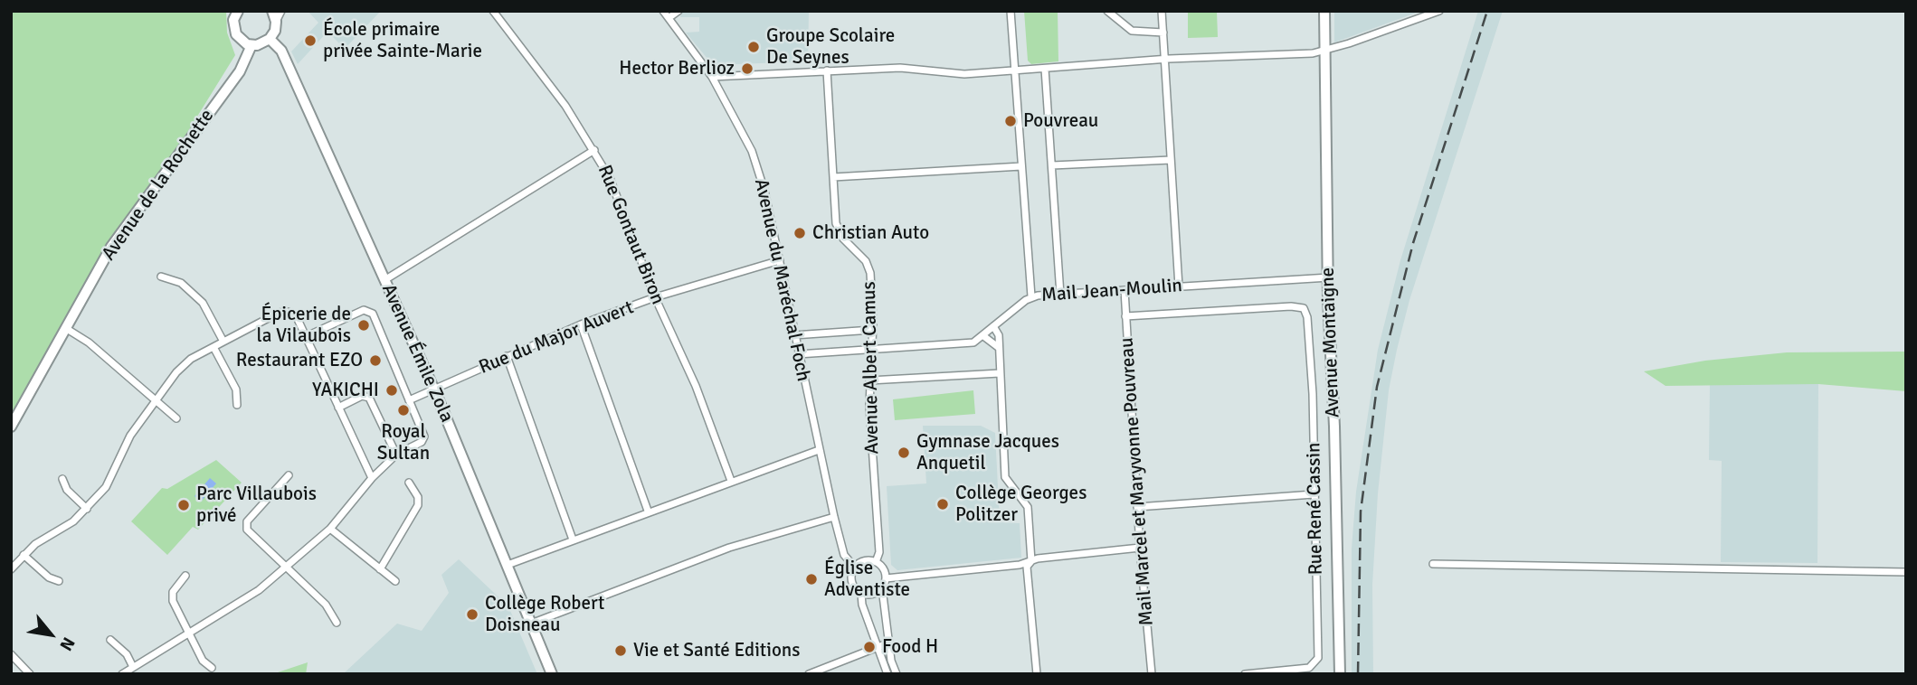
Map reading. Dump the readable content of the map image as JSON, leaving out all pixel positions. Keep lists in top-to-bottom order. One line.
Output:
{"streets":{"main road":["Avenue de la Rochette","Avenue Montaigne","Avenue Émile Zola"],"street":["Rue Gontaut Biron","Avenue du Maréchal Foch","Mail Jean-Moulin","Rue du Major Auvert","Avenue Albert Camus","Mail Marcel et Maryvonne Pouvreau","Rue René Cassin"]},"crossings":[["Rue Gontaut Biron","Rue du Major Auvert"],["Avenue du Maréchal Foch","Mail Jean-Moulin"],["Avenue du Maréchal Foch","Rue du Major Auvert"],["Avenue du Maréchal Foch","Avenue Albert Camus"],["Mail Jean-Moulin","Avenue Montaigne"],["Mail Jean-Moulin","Avenue Albert Camus"],["Mail Jean-Moulin","Mail Marcel et Maryvonne Pouvreau"],["Mail Jean-Moulin","Rue René Cassin"],["Rue du Major Auvert","Avenue Émile Zola"]],"places":["École primaire privée Sainte-Marie","Groupe Scolaire De Seynes","Hector Berlioz","Pouvreau","Christian Auto","Épicerie de la Vilaubois","Restaurant EZO","YAKICHI","Royal Sultan","Gymnase Jacques Anquetil","Collège Georges Politzer","Parc Villaubois privé","Église Adventiste","Collège Robert Doisneau","Food H","Vie et Santé Editions"],"north":"bottom right"}
